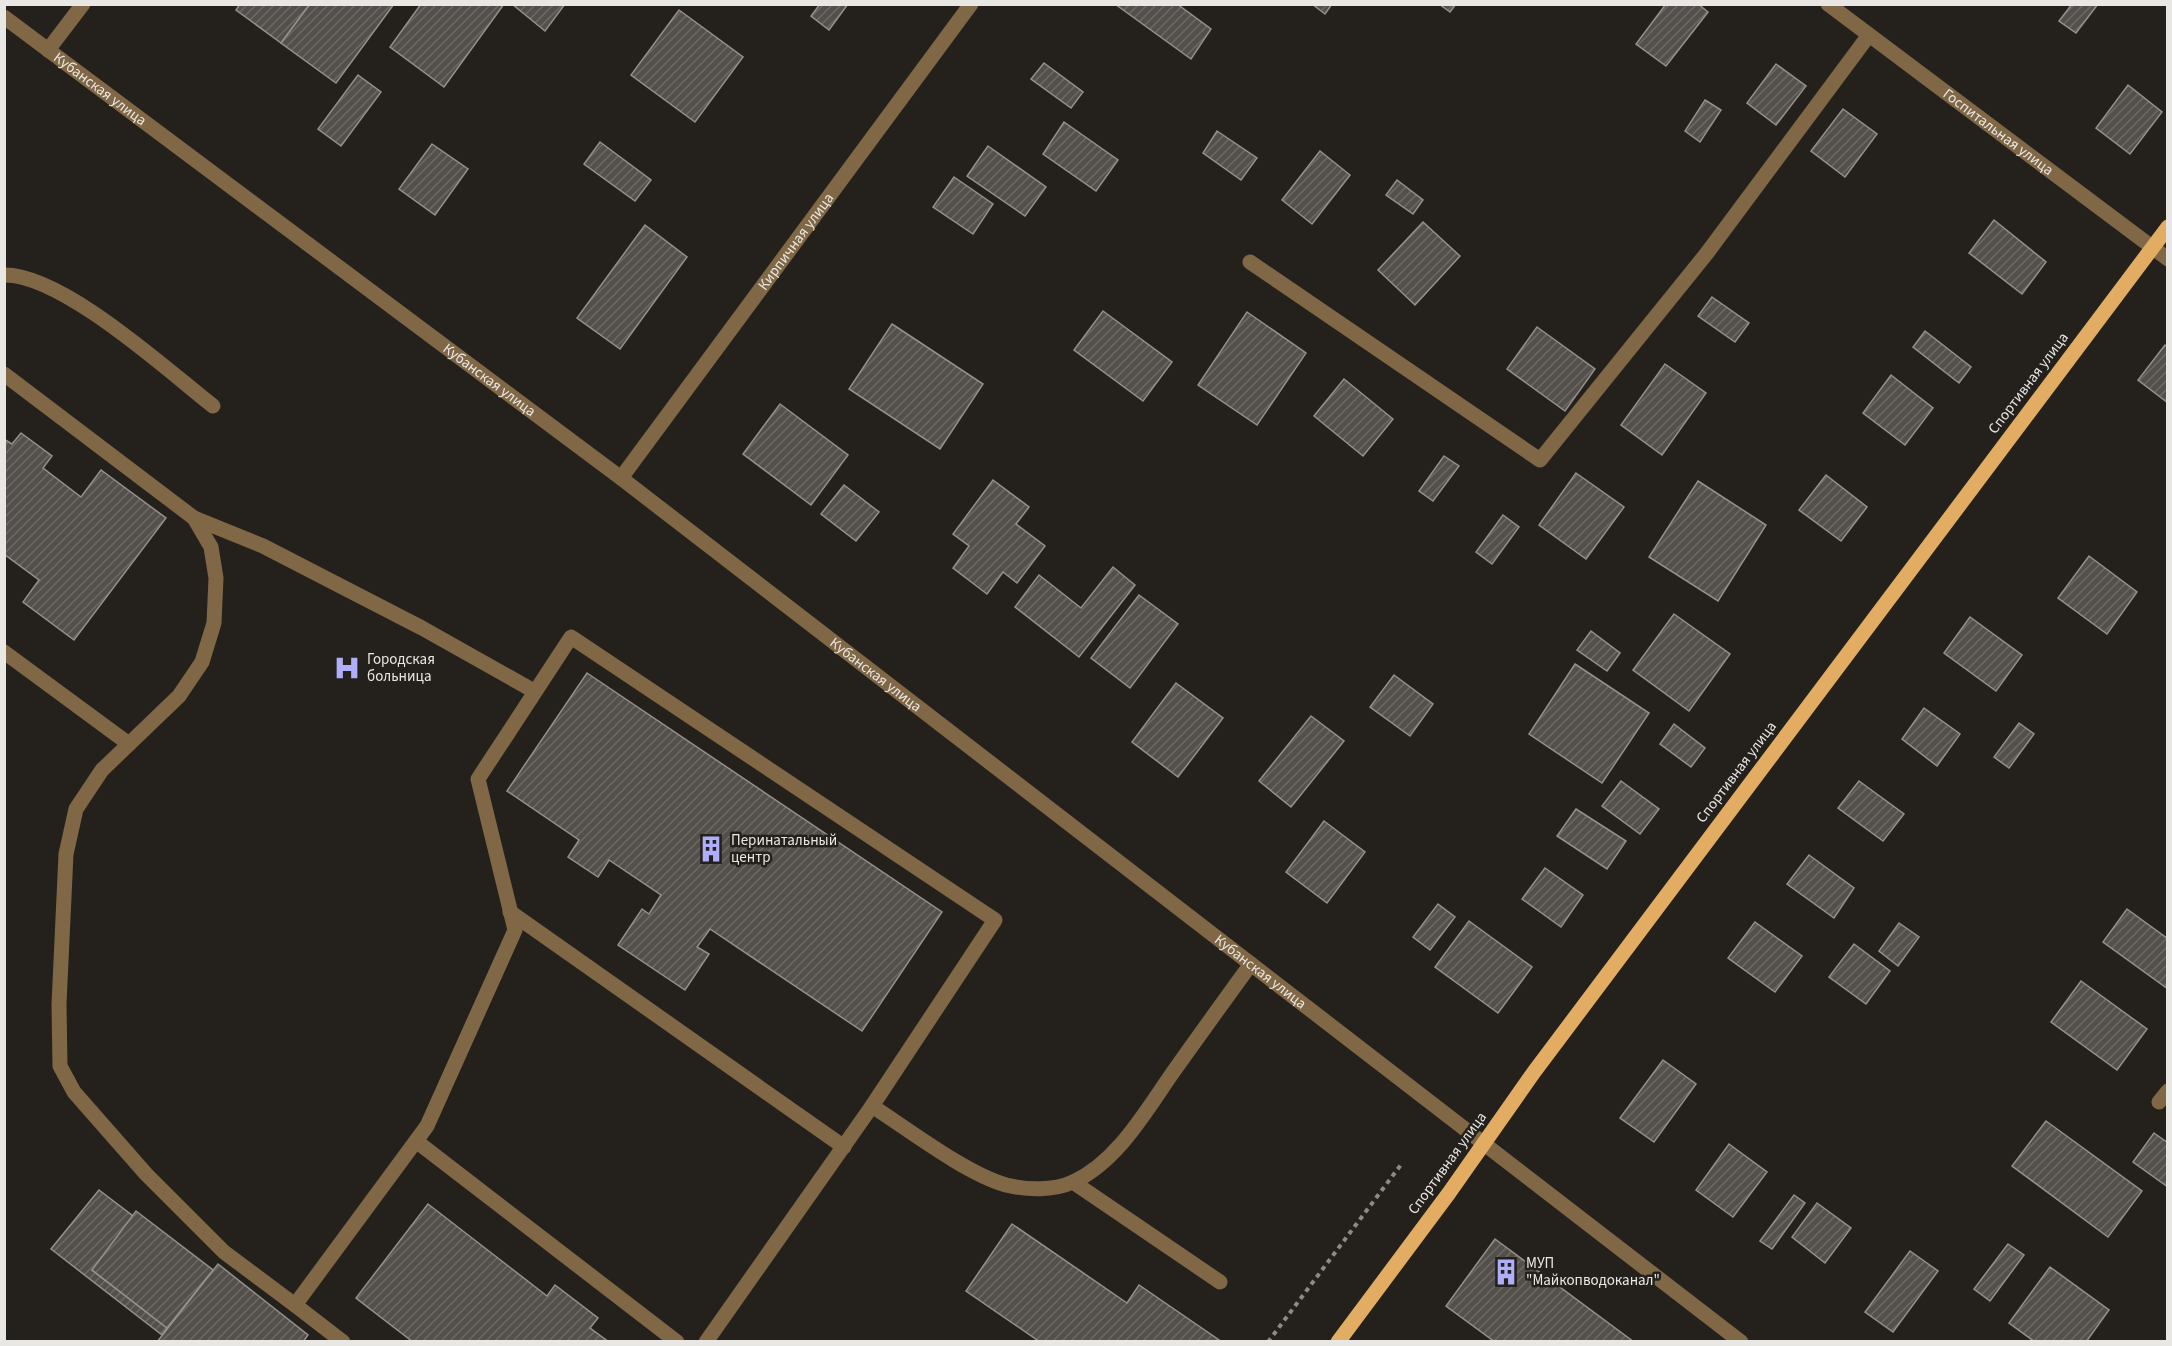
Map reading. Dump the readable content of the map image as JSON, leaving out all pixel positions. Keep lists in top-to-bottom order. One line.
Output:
{"streets":{"main road":["Спортивная улица"],"street":["Кубанская улица","Госпитальная улица","Кирпичная улица"]},"crossings":[["Кубанская улица","Кирпичная улица"],["Кубанская улица","Спортивная улица"],["Госпитальная улица","Спортивная улица"]],"places":{"hospital":["Городская больница"],"building":["Перинатальный центр","МУП \"Майкопводоканал\""]}}
